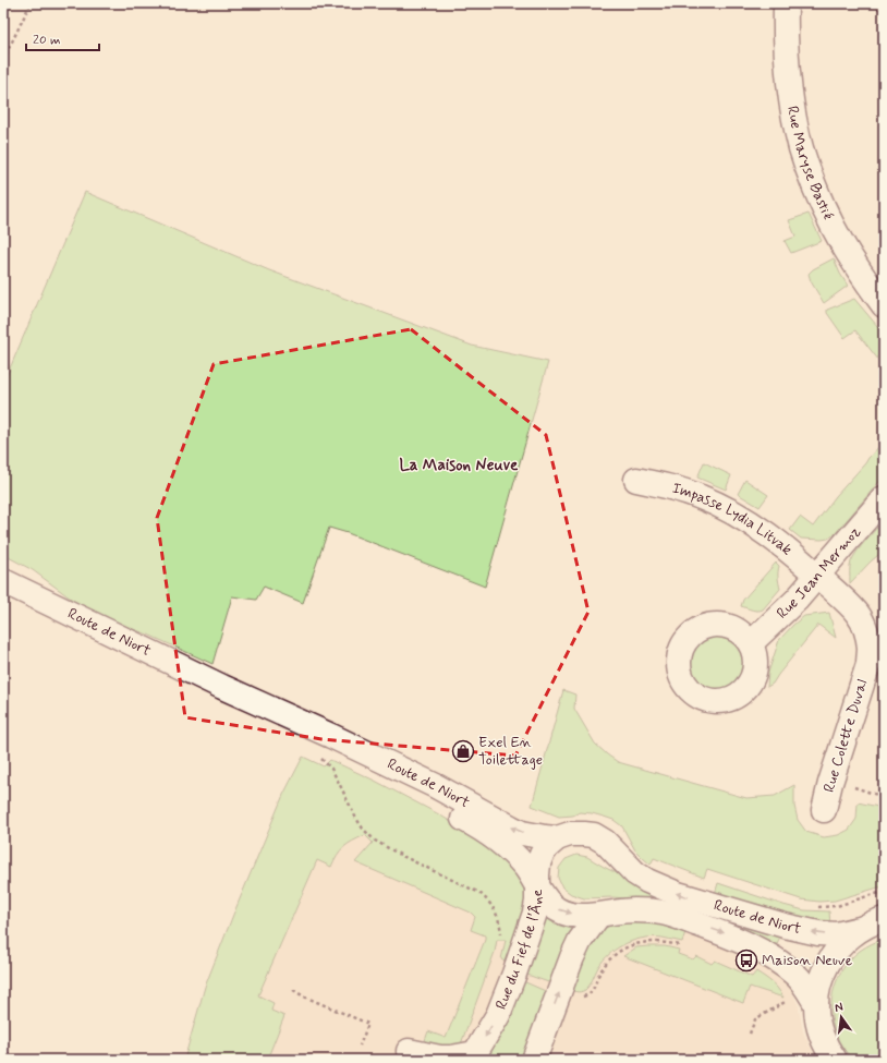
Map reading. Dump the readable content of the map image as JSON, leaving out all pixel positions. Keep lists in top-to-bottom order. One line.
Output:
{"streets":{"main road":["Rue Maryse Bastié","Impasse Lydia Litvak","Rue Jean Mermoz","Route de Niort","Rue Colette Duval","Rue du Fief de l'Âne"]},"crossings":[["Impasse Lydia Litvak","Rue Jean Mermoz"],["Impasse Lydia Litvak","Rue Colette Duval"],["Rue Jean Mermoz","Rue Colette Duval"],["Route de Niort","Rue du Fief de l'Âne"]],"districts":["La Maison Neuve"],"places":{"shop":["Exel En Toilettage"],"bus stop":["Maison Neuve"]},"scale_bar":"20 m","north":"top"}
